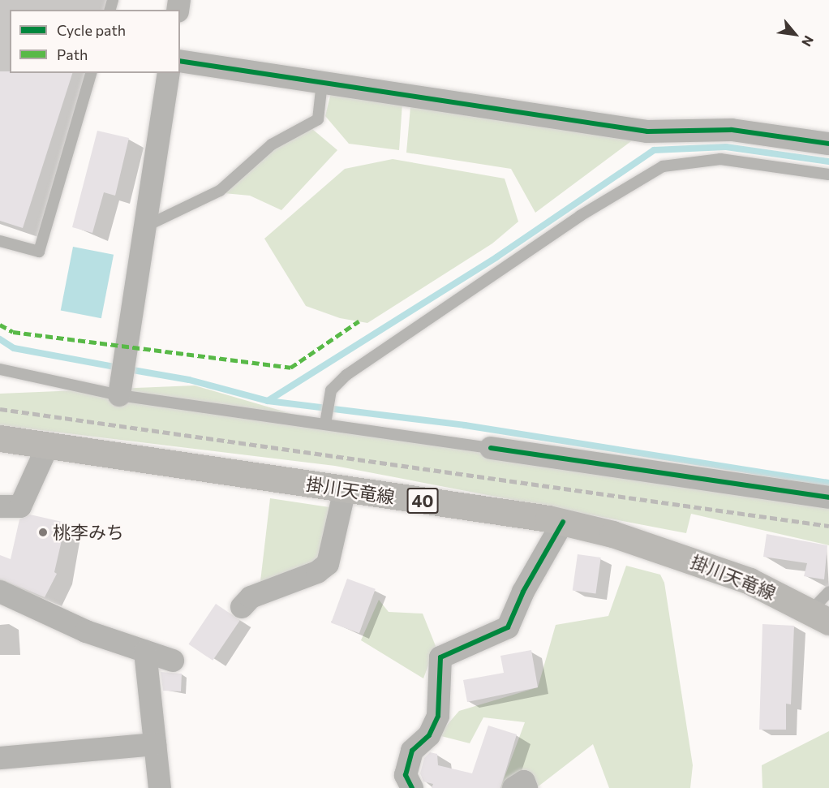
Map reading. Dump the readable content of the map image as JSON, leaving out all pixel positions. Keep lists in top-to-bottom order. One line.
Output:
{"streets":{"main road":["掛川天竜線","40"]},"places":["桃李みち"],"legend":["Cycle path","Path"],"north":"bottom right"}
